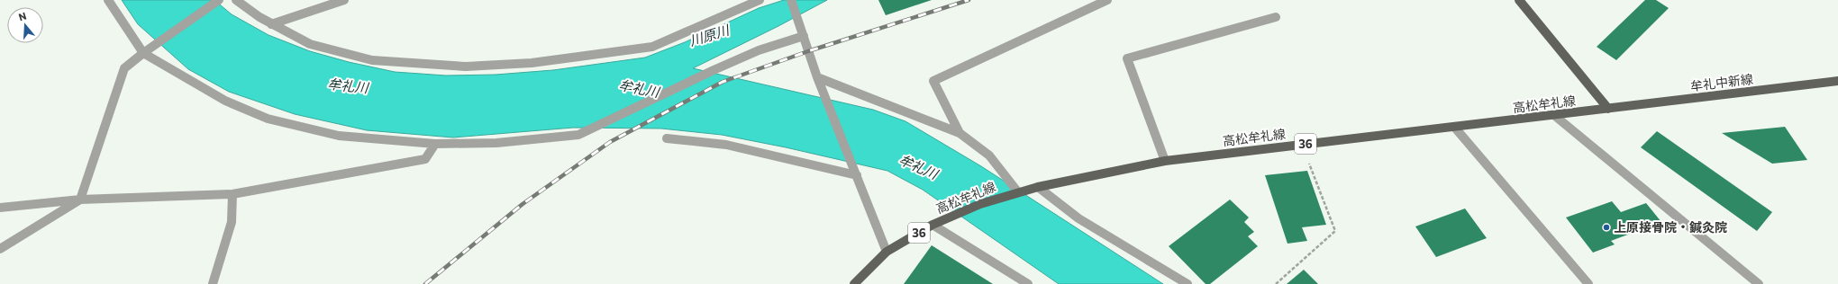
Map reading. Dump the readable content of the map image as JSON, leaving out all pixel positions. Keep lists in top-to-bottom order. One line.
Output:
{"streets":{"main road":["牟礼中新線","高松牟礼線","36"]},"crossings":[["牟礼中新線","高松牟礼線"]],"water":["川原川","牟礼川"],"places":["上原接骨院・鍼灸院"],"north":"top"}
